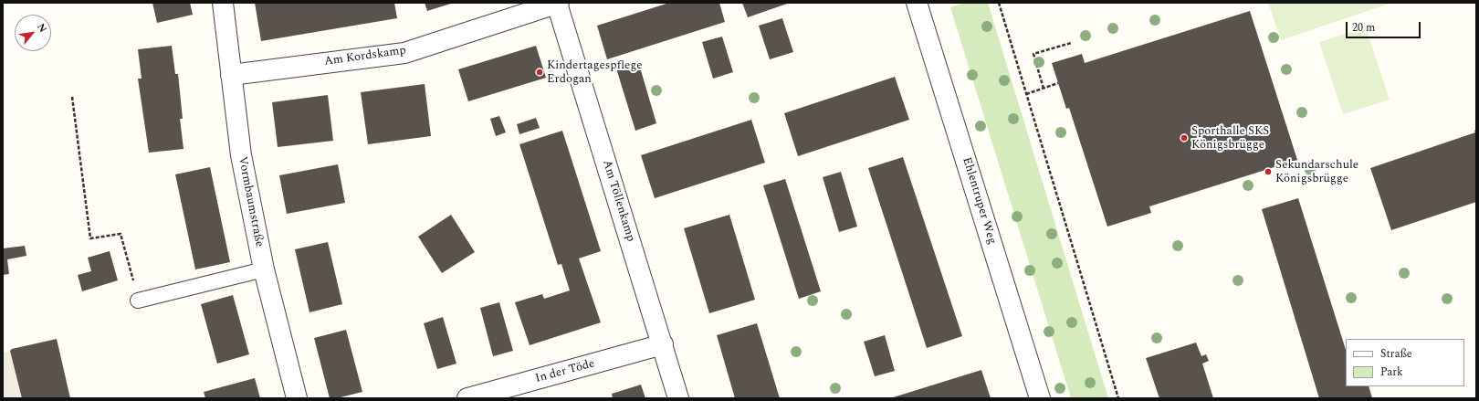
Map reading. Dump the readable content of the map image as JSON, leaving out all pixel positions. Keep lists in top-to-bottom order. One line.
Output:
{"streets":{"street":["Am Kordskamp","Am Töllenkamp","Ehlentruper Weg","Vormbaumstraße","In der Töde"]},"crossings":[["Am Kordskamp","Am Töllenkamp"],["Am Kordskamp","Vormbaumstraße"],["Am Töllenkamp","In der Töde"]],"places":["Kindertagespflege Erdogan","Sporthalle SKS Königsbrügge","Sekundarschule Königsbrügge"],"legend":["Straße","Park"],"scale_bar":"20 m","north":"top right"}
